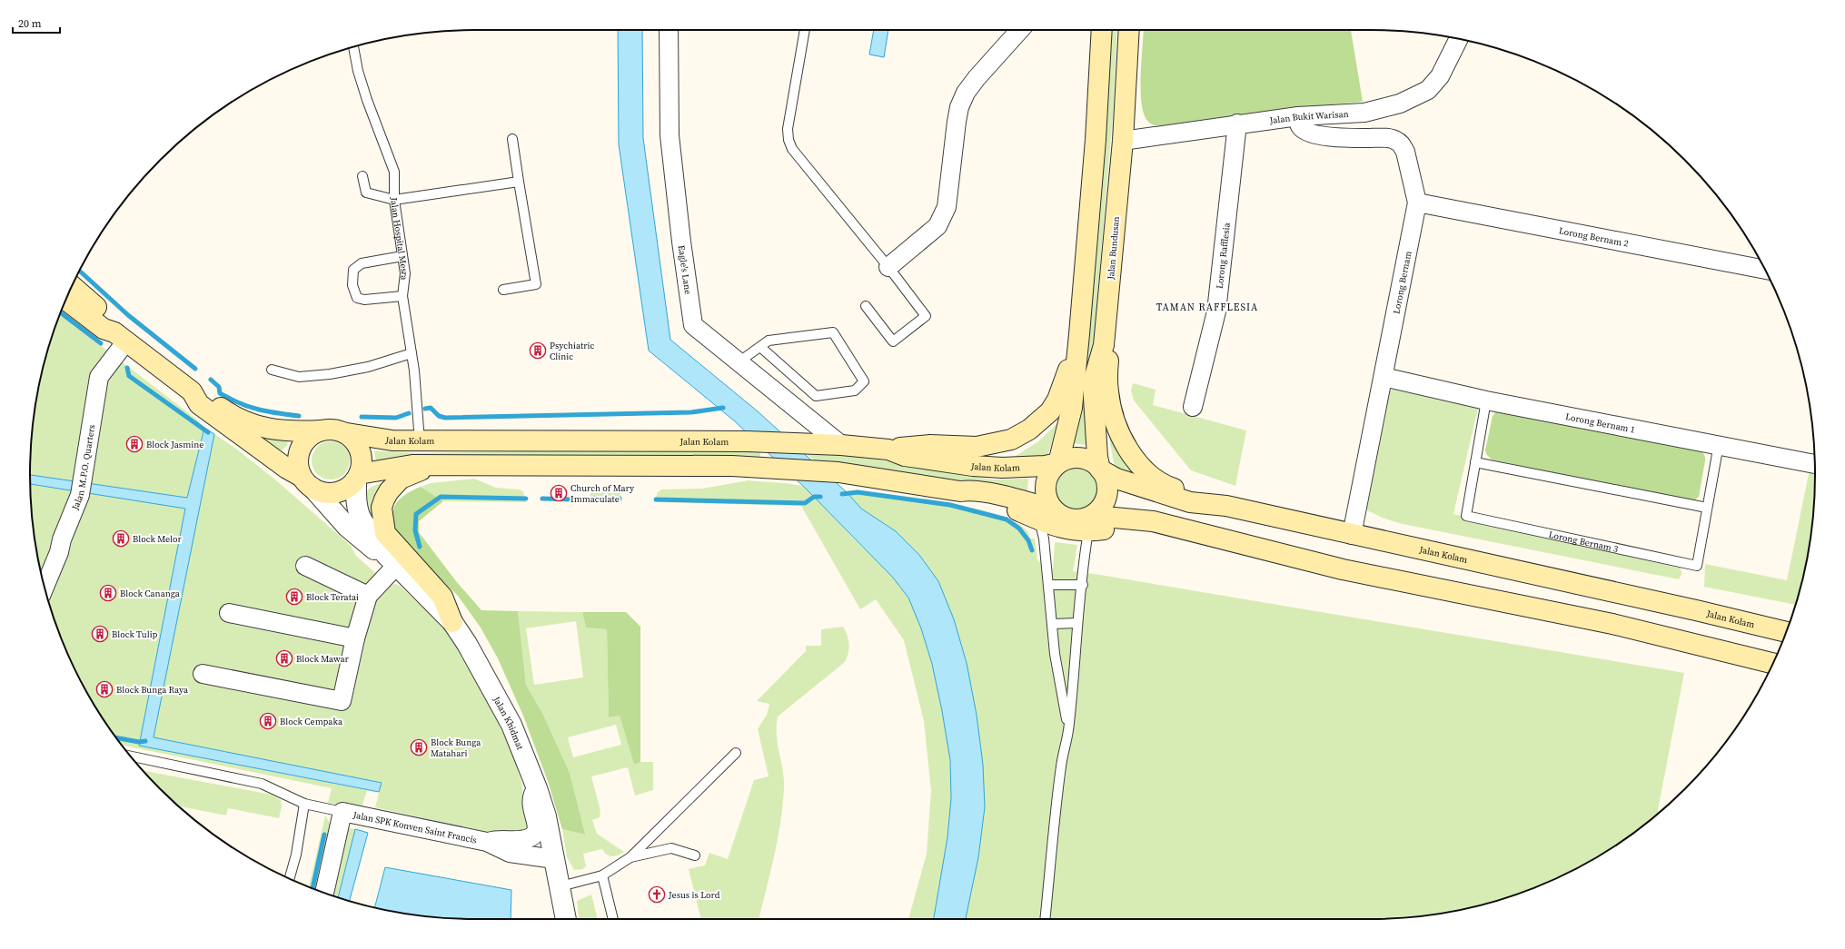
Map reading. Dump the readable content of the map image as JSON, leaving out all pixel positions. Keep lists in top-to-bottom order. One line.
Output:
{"streets":{"main road":["Jalan Bundusan","Jalan Kolam"],"street":["Jalan Bukit Warisan","Lorong Bernam 2","Lorong Rafflesia","Eagle's Lane","Lorong Bernam","Lorong Bernam 1","Jalan M.P.O. Quarters","Jalan Khidmat","Jalan SPK Konven Saint Francis"],"lane":["Jalan Hospital Mesra","Lorong Bernam 3"]},"crossings":[["Jalan Bukit Warisan","Jalan Bundusan"],["Jalan Bukit Warisan","Lorong Rafflesia"],["Jalan Bukit Warisan","Lorong Bernam"],["Lorong Bernam 2","Lorong Bernam"],["Jalan Hospital Mesra","Jalan Kolam"],["Jalan Bundusan","Jalan Kolam"],["Eagle's Lane","Jalan Kolam"],["Lorong Bernam","Lorong Bernam 1"],["Lorong Bernam","Jalan Kolam"],["Lorong Bernam 1","Lorong Bernam 3"],["Jalan Kolam","Jalan Khidmat"],["Jalan Khidmat","Jalan SPK Konven Saint Francis"]],"districts":["TAMAN RAFFLESIA"],"places":{"building":["Psychiatric Clinic","Block Jasmine","Church of Mary Immaculate","Block Melor","Block Cananga","Block Teratai","Block Tulip","Block Mawar","Block Bunga Raya","Block Cempaka","Block Bunga Matahari"],"church":["Jesus is Lord"]},"scale_bar":"20 m"}
